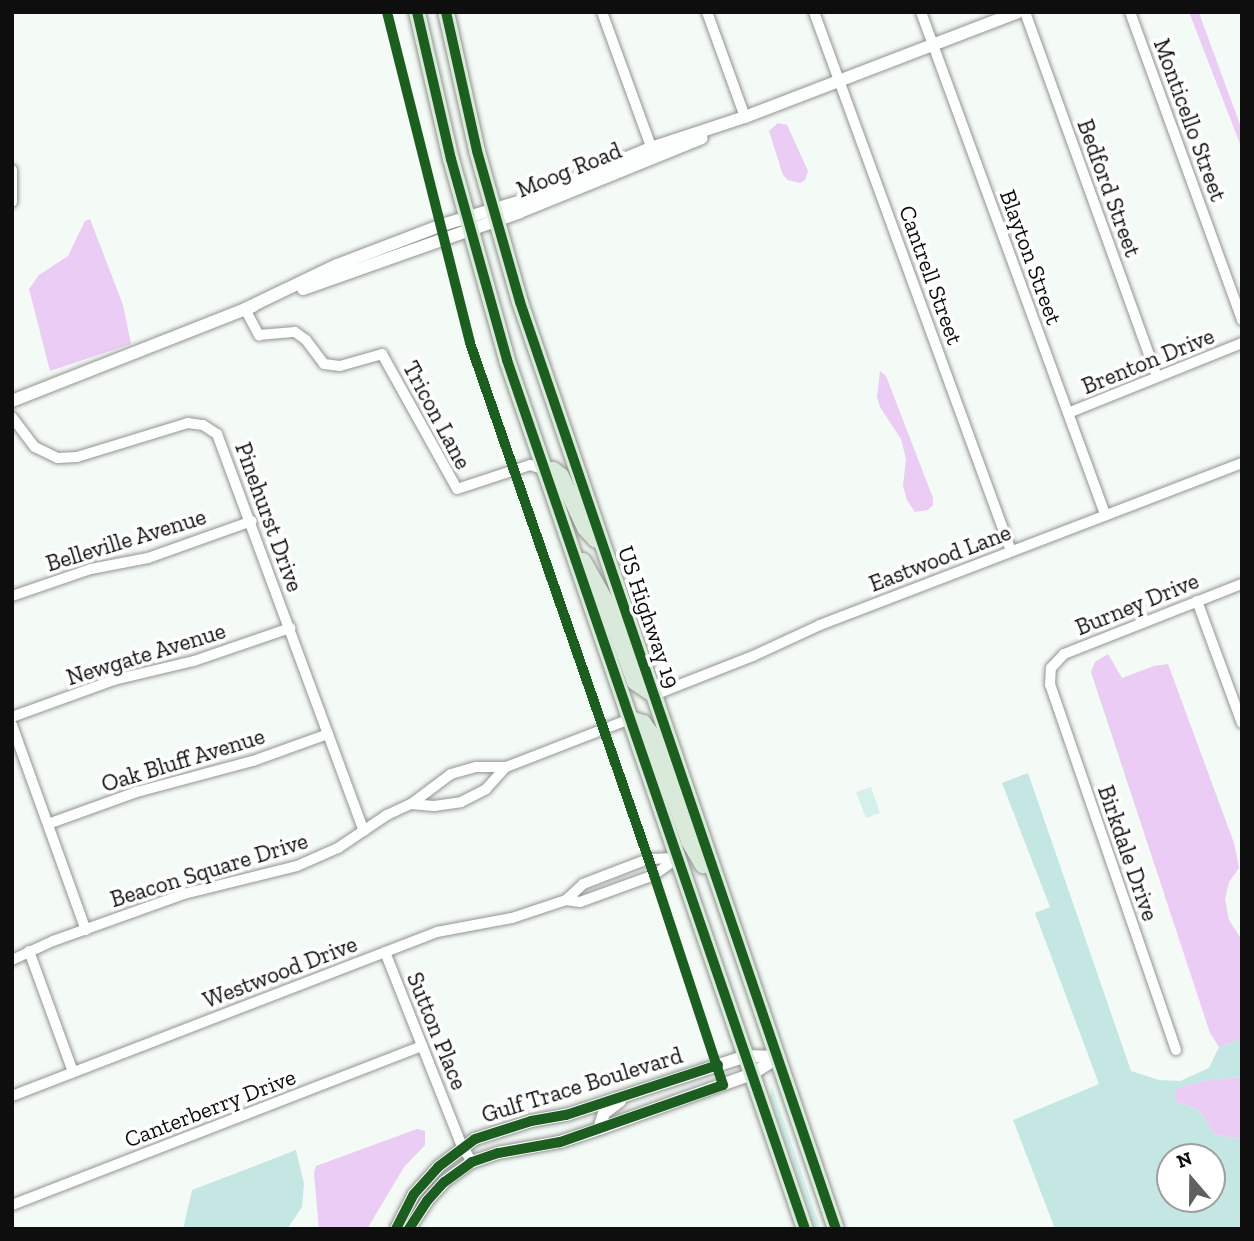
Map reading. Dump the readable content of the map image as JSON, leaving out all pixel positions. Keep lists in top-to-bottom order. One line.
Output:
{"streets":{"highway":["US Highway 19"],"street":["Monticello Street","Moog Road","Bedford Street","Blayton Street","Cantrell Street","Brenton Drive","Tricon Lane","Pinehurst Drive","Belleville Avenue","Eastwood Lane","Burney Drive","Newgate Avenue","Oak Bluff Avenue","Birkdale Drive","Beacon Square Drive","Westwood Drive","Sutton Place","Gulf Trace Boulevard","Canterberry Drive"]},"crossings":[["Moog Road","Blayton Street"],["Moog Road","Cantrell Street"],["Moog Road","Tricon Lane"],["Moog Road","US Highway 19"],["Bedford Street","Brenton Drive"],["Blayton Street","Brenton Drive"],["Blayton Street","Eastwood Lane"],["Cantrell Street","Eastwood Lane"],["Pinehurst Drive","Belleville Avenue"],["Pinehurst Drive","Newgate Avenue"],["Pinehurst Drive","Oak Bluff Avenue"],["Pinehurst Drive","Beacon Square Drive"],["Eastwood Lane","US Highway 19"],["Burney Drive","Birkdale Drive"],["US Highway 19","Gulf Trace Boulevard"],["Westwood Drive","Sutton Place"],["Sutton Place","Gulf Trace Boulevard"],["Sutton Place","Canterberry Drive"]],"north":"top"}
